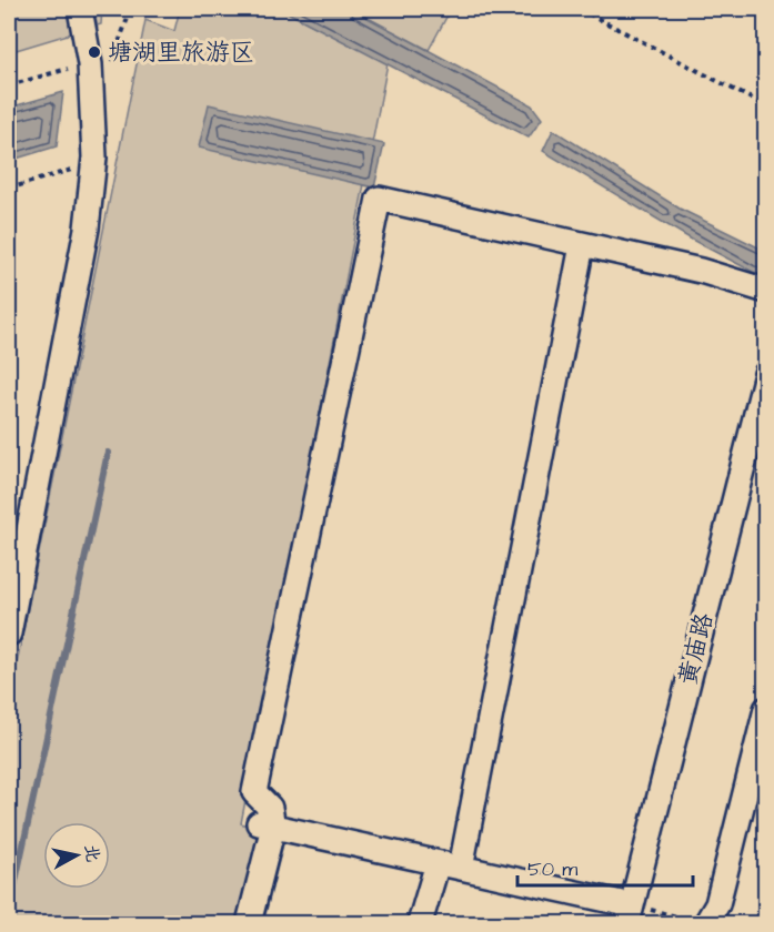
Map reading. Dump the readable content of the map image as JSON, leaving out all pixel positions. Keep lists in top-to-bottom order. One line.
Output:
{"streets":{"street":["黄庙路"]},"places":["塘湖里旅游区"],"scale_bar":"50 m","north":"right"}
